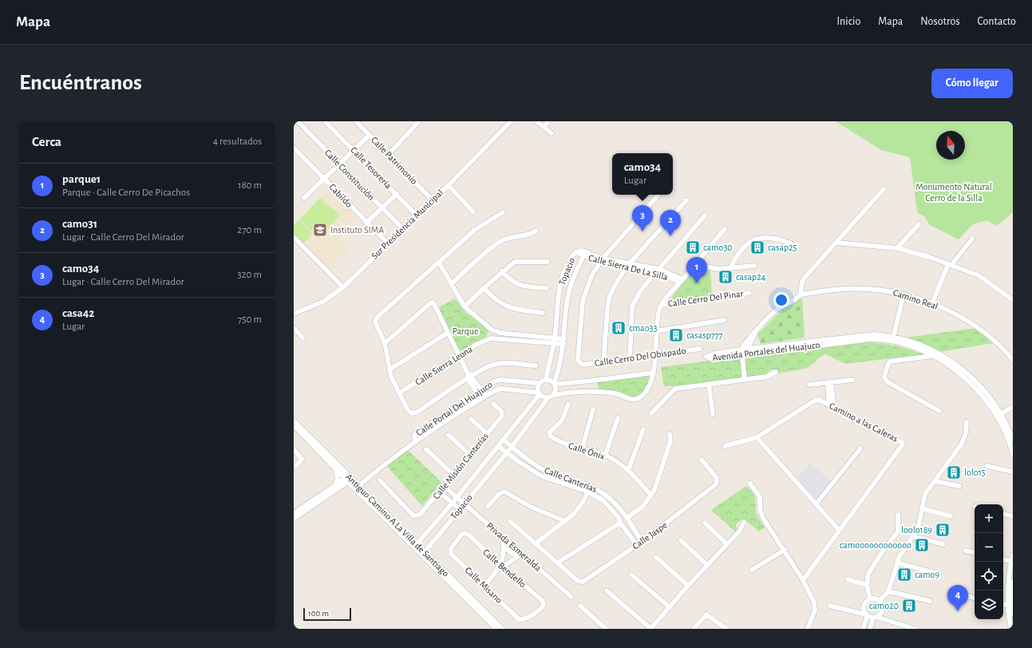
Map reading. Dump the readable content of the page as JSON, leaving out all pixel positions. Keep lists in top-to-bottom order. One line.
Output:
{"streets":{"street":["Calle Patrimonio","Calle Tesorería","Calle Constitución","Cabildo","Sur Presidencia Municipal","Calle Sierra De La Silla","Topacio","Calle Cerro Del Pinar","Camino Real","Avenida Portales del Huajuco","Calle Cerro Del Obispado","Calle Sierra Leona","Calle Portal Del Huajuco","Camino a las Caleras","Calle Ónix","Calle Misión Canterías","Calle Canterías","Antiguo Camino A La Villa de Santiago","Calle Jaspe","Privada Esmeralda","Calle Bendello","Calle Misano"]},"crossings":[["Calle Patrimonio","Sur Presidencia Municipal"],["Calle Tesorería","Sur Presidencia Municipal"],["Calle Constitución","Sur Presidencia Municipal"],["Cabildo","Sur Presidencia Municipal"],["Calle Sierra De La Silla","Topacio"],["Calle Sierra De La Silla","Calle Cerro Del Obispado"],["Topacio","Calle Portal Del Huajuco"],["Topacio","Calle Canterías"],["Topacio","Antiguo Camino A La Villa de Santiago"],["Topacio","Privada Esmeralda"],["Calle Portal Del Huajuco","Antiguo Camino A La Villa de Santiago"],["Calle Misión Canterías","Privada Esmeralda"],["Calle Canterías","Calle Jaspe"],["Calle Bendello","Calle Misano"]],"parks":["Monumento Natural Cerro de la Silla","Parque"],"places":{"school or university":["Instituto SIMA"],"building":["camo30","casap25","casap24","cmao33","casasp777","lolo15","loolo189","camoooooooooooo","camo9","camo20"]},"scale_bar":"100 m","north":"top","page":{"header":"Mapa","nav":["Inicio","Mapa","Nosotros","Contacto"],"buttons":"Cómo llegar","title":"Encuéntranos","heading":["Cerca","4 resultados"],"popup":["camo34","Lugar"],"list":[{"mark":"1","name":"parque1","note":"Parque · Calle Cerro De Picachos","value":"180 m"},{"mark":"2","name":"camo31","note":"Lugar · Calle Cerro Del Mirador","value":"270 m"},{"mark":"3","name":"camo34","note":"Lugar · Calle Cerro Del Mirador","value":"320 m"},{"mark":"4","name":"casa42","note":"Lugar","value":"750 m"}],"pins":["3","2","1","4"],"map_buttons":["+","−"],"scale":"100 m"}}
